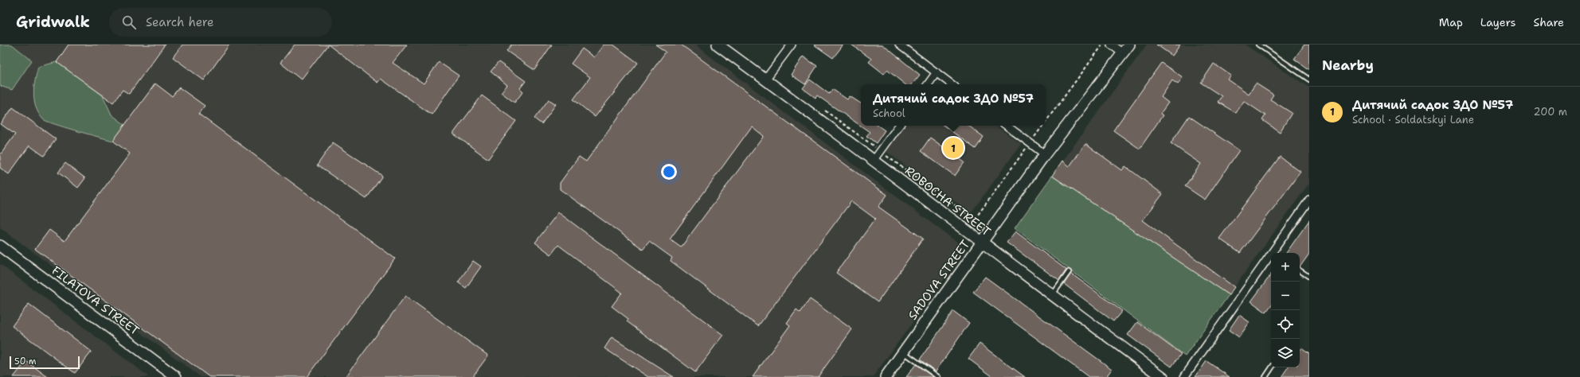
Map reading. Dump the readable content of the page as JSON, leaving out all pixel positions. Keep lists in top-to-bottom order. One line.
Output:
{"streets":{"street":["ROBOCHA STREET","SADOVA STREET","FILATOVA STREET"]},"crossings":[["ROBOCHA STREET","SADOVA STREET"]],"scale_bar":"50 m","page":{"header":"Gridwalk","search":"Search here","nav":["Map","Layers","Share"],"heading":"Nearby","popup":["Дитячий садок ЗДО №57","School"],"list":[{"mark":"1","name":"Дитячий садок ЗДО №57","note":"School · Soldatskyi Lane","value":"200 m"}],"pins":"1","map_buttons":["+","−"],"scale":"50 m"}}
